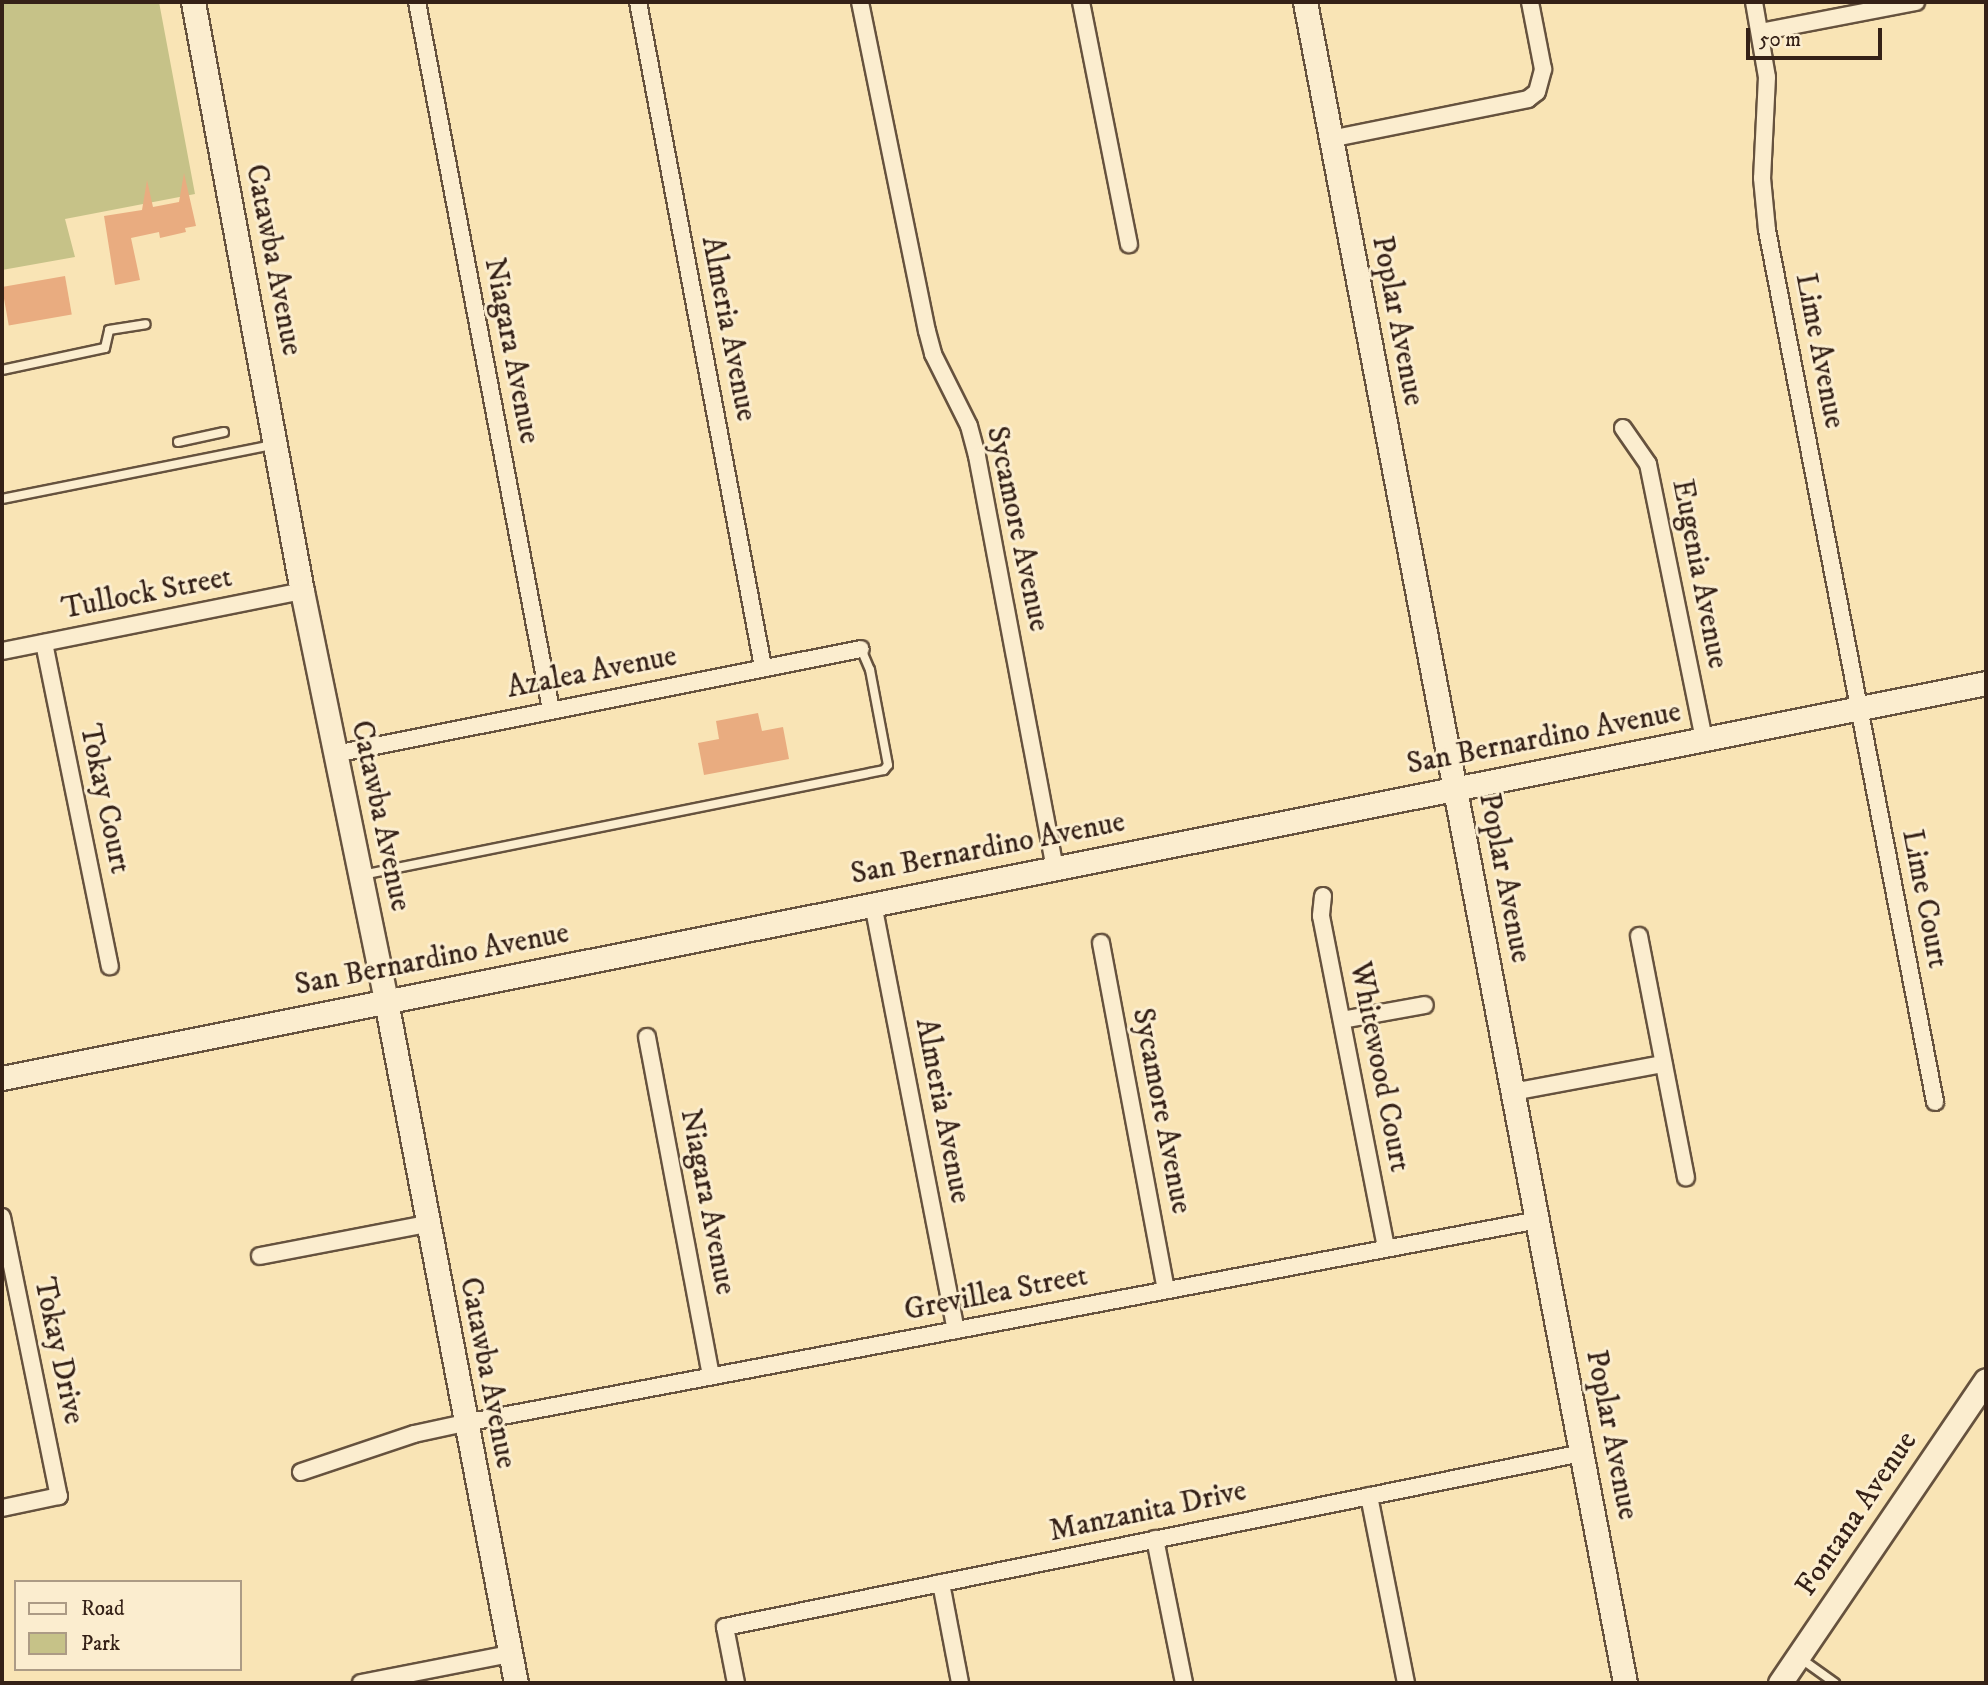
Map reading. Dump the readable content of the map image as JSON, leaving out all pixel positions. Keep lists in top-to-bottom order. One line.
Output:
{"streets":{"street":["Catawba Avenue","Poplar Avenue","Almeria Avenue","Niagara Avenue","Lime Avenue","Sycamore Avenue","Eugenia Avenue","Tullock Street","Azalea Avenue","San Bernardino Avenue","Tokay Court","Lime Court","Whitewood Court","Grevillea Street","Tokay Drive","Manzanita Drive","Fontana Avenue"]},"crossings":[["Catawba Avenue","Tullock Street"],["Catawba Avenue","Azalea Avenue"],["Catawba Avenue","San Bernardino Avenue"],["Catawba Avenue","Grevillea Street"],["Poplar Avenue","San Bernardino Avenue"],["Poplar Avenue","Grevillea Street"],["Poplar Avenue","Manzanita Drive"],["Almeria Avenue","Azalea Avenue"],["Almeria Avenue","San Bernardino Avenue"],["Almeria Avenue","Grevillea Street"],["Niagara Avenue","Azalea Avenue"],["Niagara Avenue","Grevillea Street"],["Lime Avenue","San Bernardino Avenue"],["Lime Avenue","Lime Court"],["Sycamore Avenue","San Bernardino Avenue"],["Sycamore Avenue","Grevillea Street"],["Eugenia Avenue","San Bernardino Avenue"],["Tullock Street","Tokay Court"],["San Bernardino Avenue","Lime Court"],["Whitewood Court","Grevillea Street"]],"legend":["Road","Park"],"scale_bar":"50 m"}
